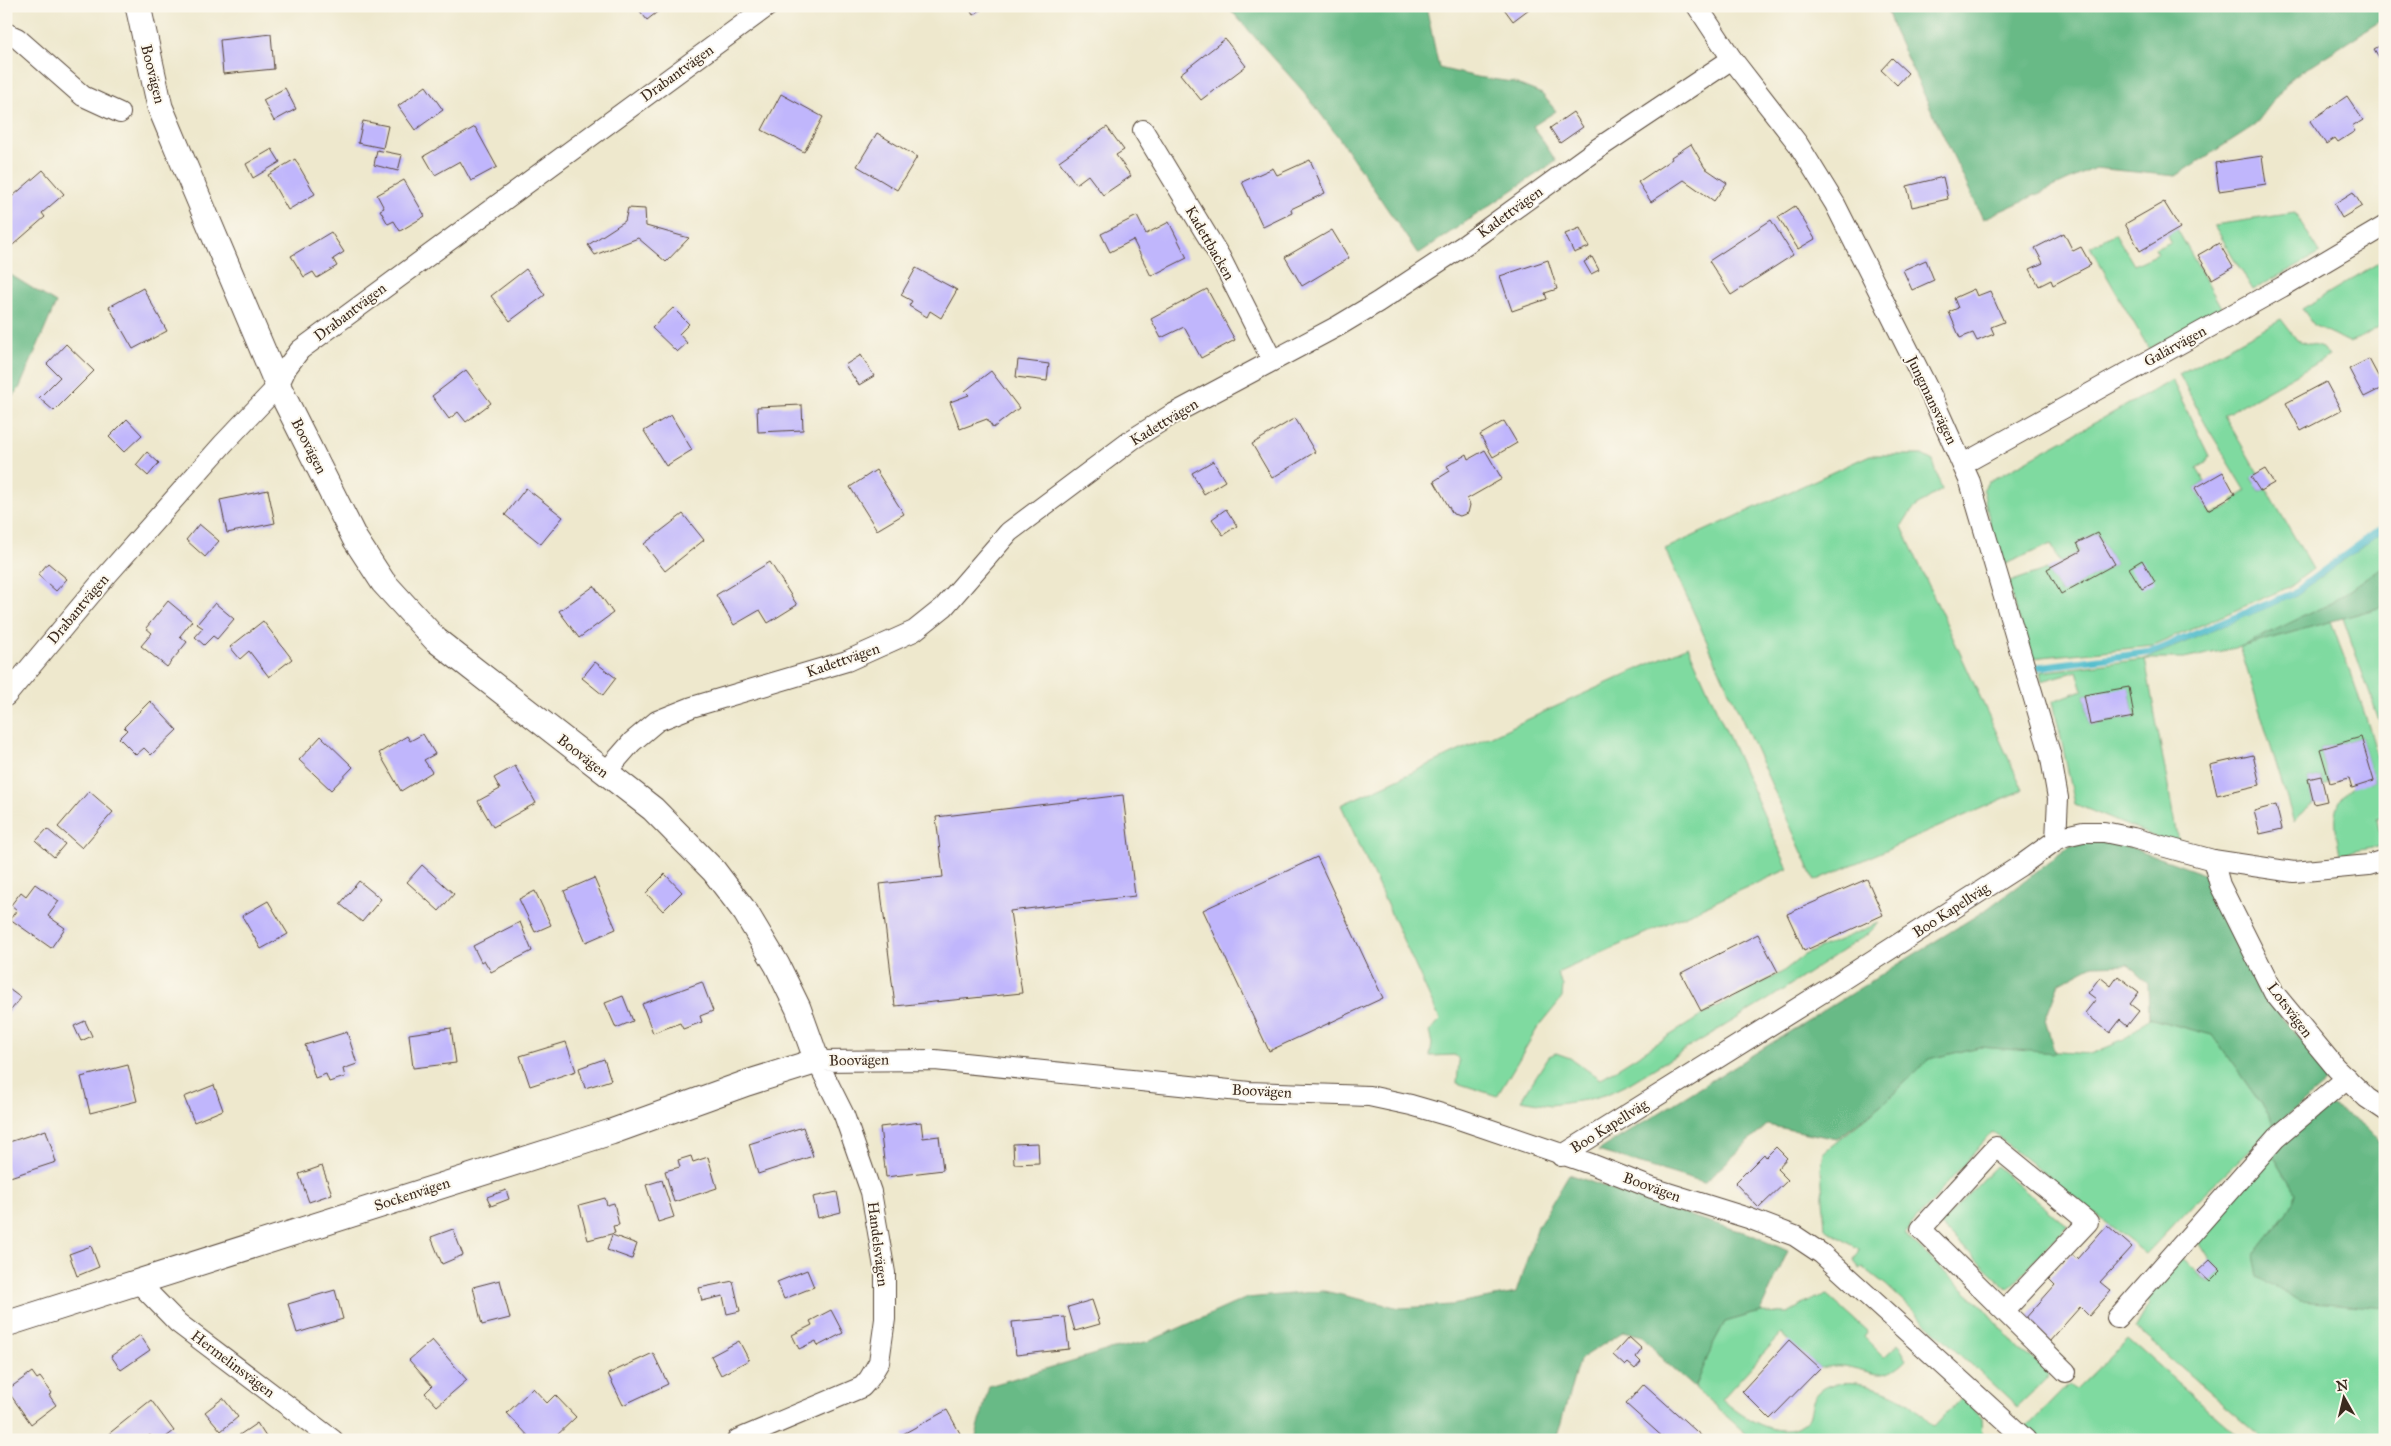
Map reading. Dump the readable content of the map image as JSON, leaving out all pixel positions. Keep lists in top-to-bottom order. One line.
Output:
{"streets":{"street":["Drabantvägen","Boovägen","Kadettvägen","Kadettbacken","Galärvägen","Jungmansvägen","Boo Kapellväg","Lotsvägen","Sockenvägen","Handelsvägen","Hermelinsvägen"]},"crossings":[["Drabantvägen","Boovägen"],["Boovägen","Kadettvägen"],["Boovägen","Boo Kapellväg"],["Boovägen","Sockenvägen"],["Boovägen","Handelsvägen"],["Kadettvägen","Kadettbacken"],["Kadettvägen","Jungmansvägen"],["Galärvägen","Jungmansvägen"],["Jungmansvägen","Boo Kapellväg"],["Boo Kapellväg","Lotsvägen"],["Sockenvägen","Handelsvägen"],["Sockenvägen","Hermelinsvägen"]],"north":"top"}
